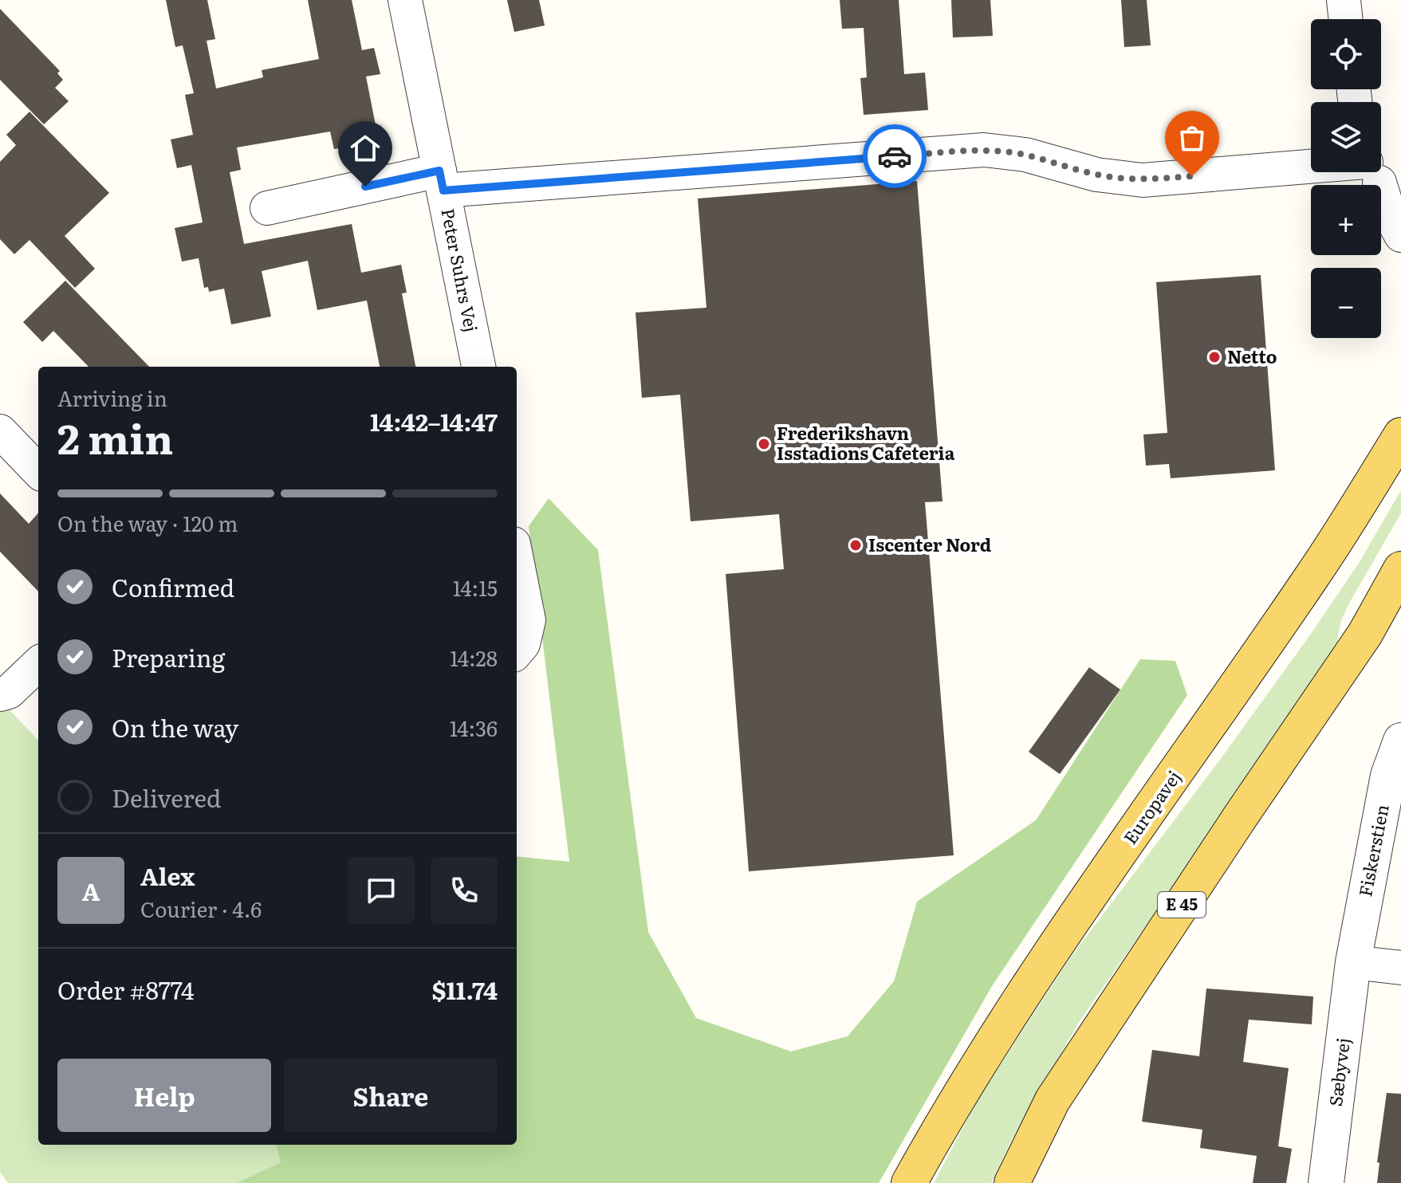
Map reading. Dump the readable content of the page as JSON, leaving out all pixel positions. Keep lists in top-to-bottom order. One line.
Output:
{"streets":{"main road":["Europavej","E 45"],"street":["Peter Suhrs Vej","Fiskerstien","Sæbyvej"]},"crossings":[["Fiskerstien","Sæbyvej"]],"places":["Netto","Frederikshavn Isstadions Cafeteria","Iscenter Nord"],"page":{"map_buttons":["+","−"],"heading":["2 min","Arriving in","14:42–14:47"],"panel":["Alex","Courier · 4.6","Order #8774","$11.74"],"bar":"On the way · 120 m","list":[["Confirmed","14:15"],["Preparing","14:28"],["On the way","14:36"],"Delivered"],"round":"A","buttons":["Help","Share"]}}
